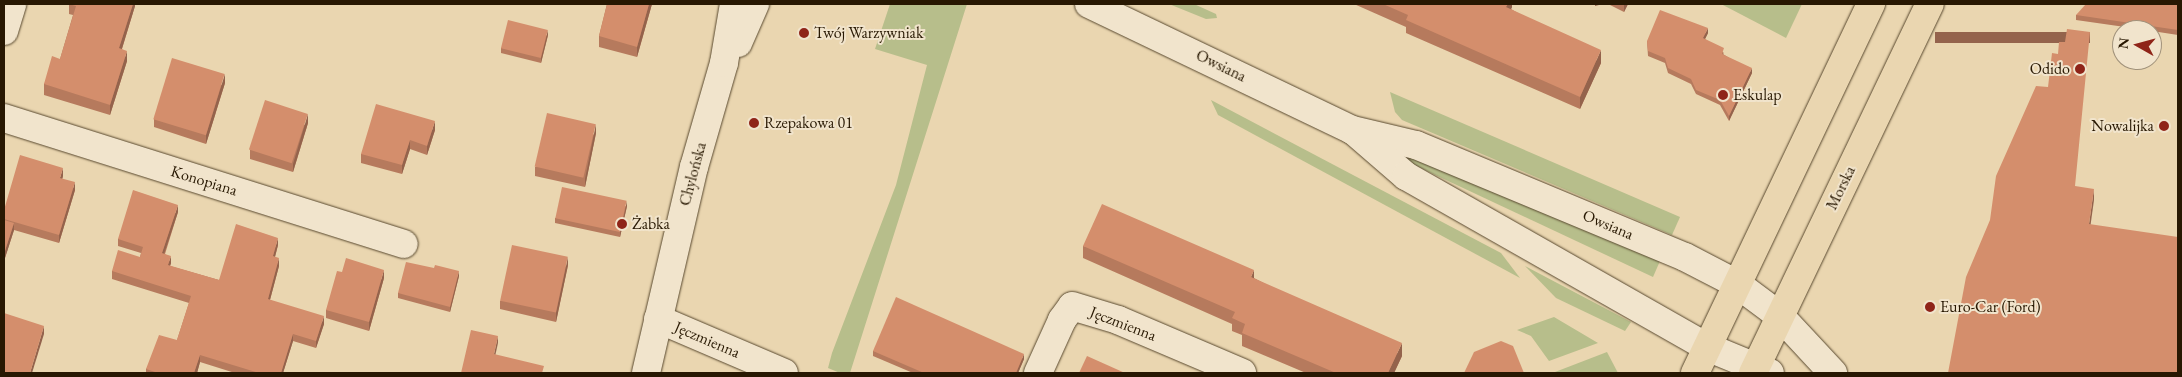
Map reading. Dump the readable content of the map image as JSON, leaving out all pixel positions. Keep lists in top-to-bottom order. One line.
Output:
{"streets":{"main road":["Morska"],"street":["Owsiana","Chylońska","Konopiana","Jęczmienna"]},"crossings":[["Owsiana","Morska"],["Chylońska","Jęczmienna"]],"places":["Twój Warzywniak","Odido","Eskulap","Rzepakowa 01","Nowalijka","Żabka","Euro-Car (Ford)"],"north":"left"}
